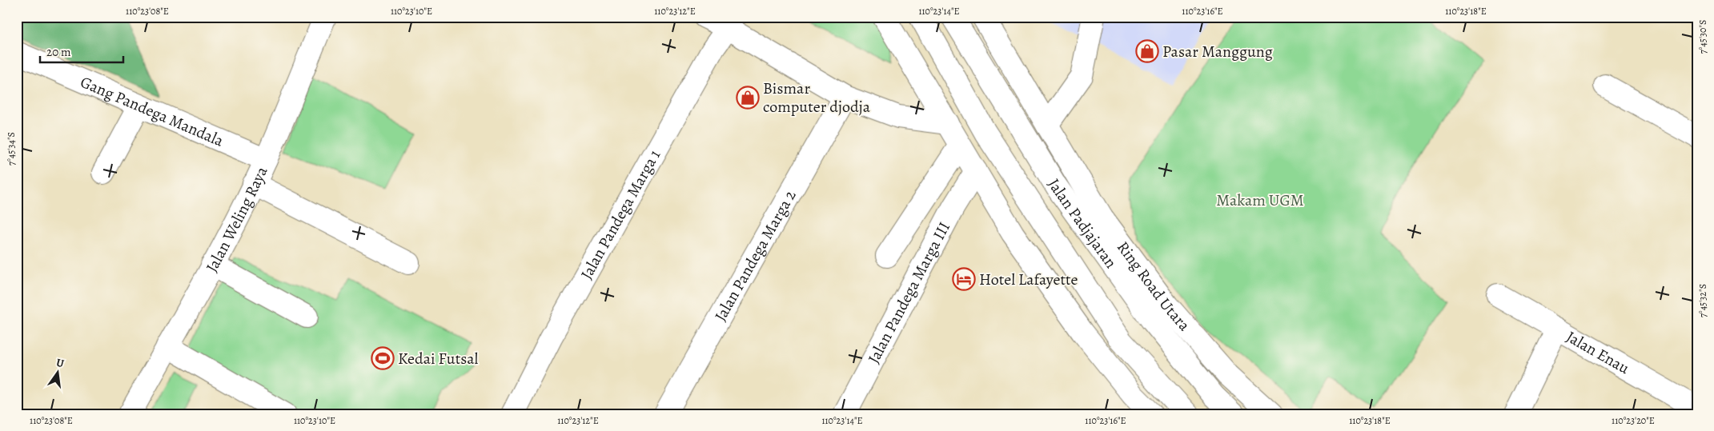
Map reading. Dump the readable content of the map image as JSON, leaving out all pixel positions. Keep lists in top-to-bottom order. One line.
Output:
{"streets":{"main road":["Gang Pandega Mandala","Jalan Pandega Marga 1","Jalan Weling Raya","Jalan Padjajaran","Jalan Pandega Marga 2","Ring Road Utara","Jalan Pandega Marga III","Jalan Enau"]},"crossings":[["Gang Pandega Mandala","Jalan Weling Raya"]],"parks":["Makam UGM"],"places":{"shop":["Pasar Manggung","Bismar computer djodja"],"hotel":["Hotel Lafayette"],"sports":["Kedai Futsal"]},"scale_bar":"20 m","north":"top","coordinates":["110°23'08\"E","110°23'10\"E","110°23'12\"E","110°23'14\"E","110°23'16\"E","110°23'18\"E","7°45'30\"S","7°45'34\"S","7°45'32\"S","110°23'20\"E"]}
